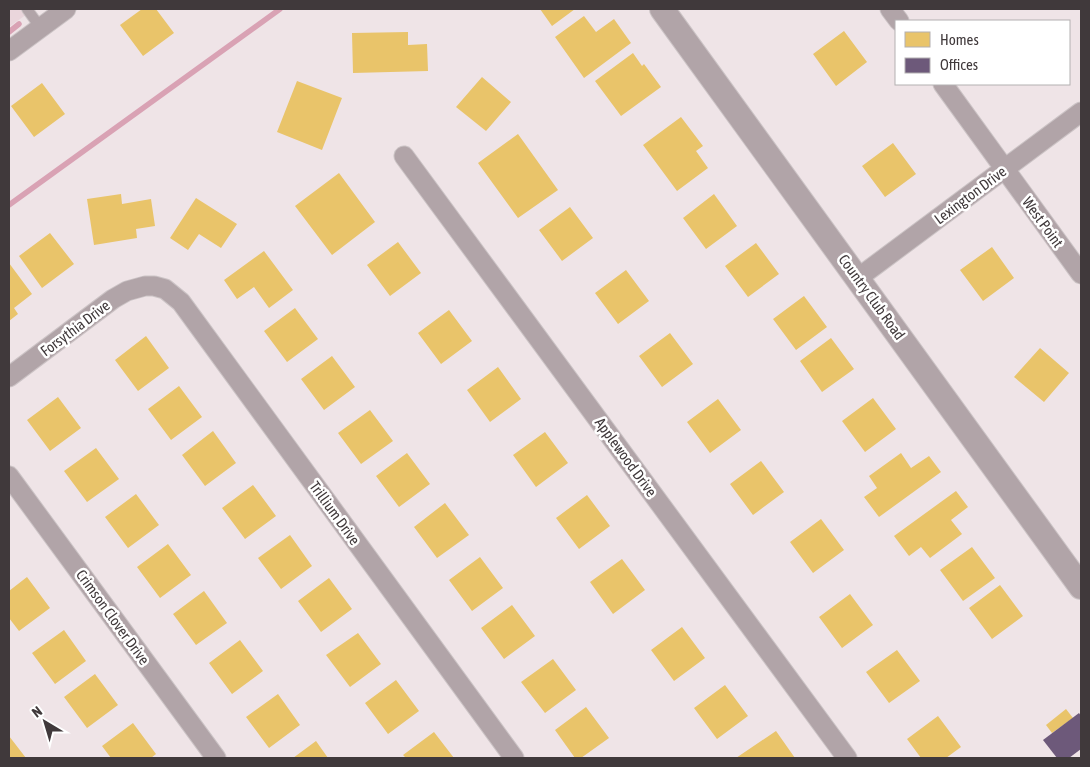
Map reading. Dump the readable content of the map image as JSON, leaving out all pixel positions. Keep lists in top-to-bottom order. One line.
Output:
{"streets":{"street":["Lexington Drive","West Point","Country Club Road","Forsythia Drive","Applewood Drive","Trillium Drive","Crimson Clover Drive"]},"crossings":[["Lexington Drive","West Point"],["Lexington Drive","Country Club Road"],["Forsythia Drive","Trillium Drive"]],"legend":["Homes","Offices"],"north":"top left"}
